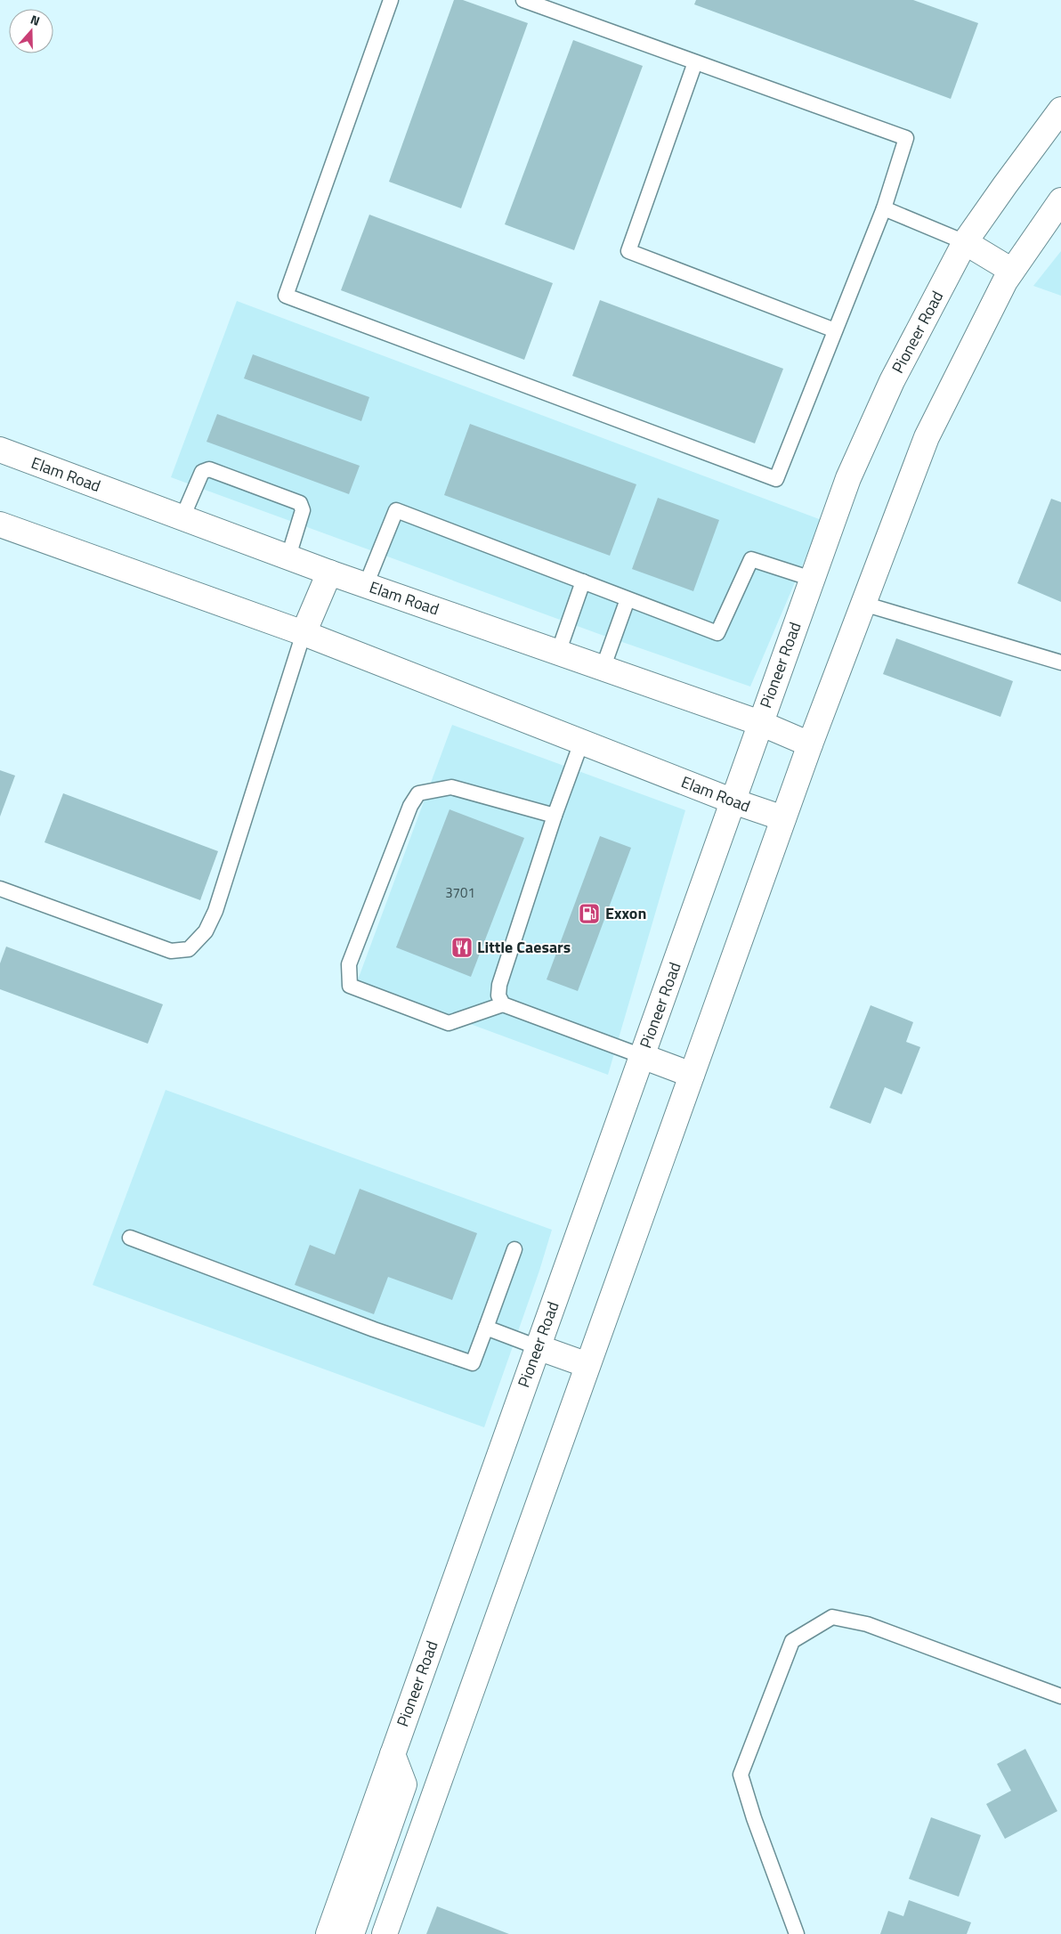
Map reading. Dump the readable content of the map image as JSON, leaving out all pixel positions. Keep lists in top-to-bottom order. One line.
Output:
{"streets":{"main road":["Pioneer Road","Elam Road"]},"crossings":[["Pioneer Road","Elam Road"]],"places":{"fuel station":["Exxon"],"restaurant":["Little Caesars"]},"house_numbers":["3701"],"north":"top"}
